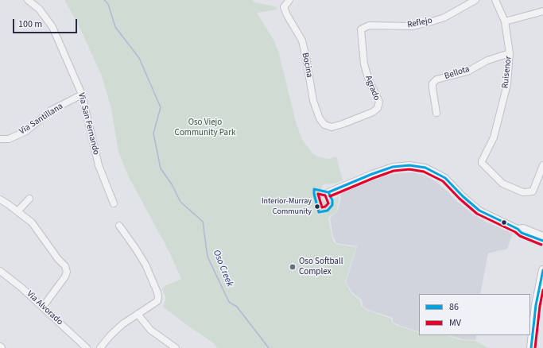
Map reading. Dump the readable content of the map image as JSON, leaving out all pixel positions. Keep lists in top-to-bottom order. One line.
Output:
{"streets":{"street":["Reflejo","Bocina","Ruisenor","Bellota","Agrado","Via Santillana","Via San Fernando","Via Alvorado"]},"crossings":[["Reflejo","Agrado"],["Bocina","Agrado"],["Ruisenor","Bellota"],["Via Santillana","Via San Fernando"]],"water":["Oso Creek"],"parks":["Oso Viejo Community Park"],"places":["Interior-Murray Community","Oso Softball Complex"],"lines":["transit line 86","transit line MV"],"legend":["86","MV"],"scale_bar":"100 m"}
